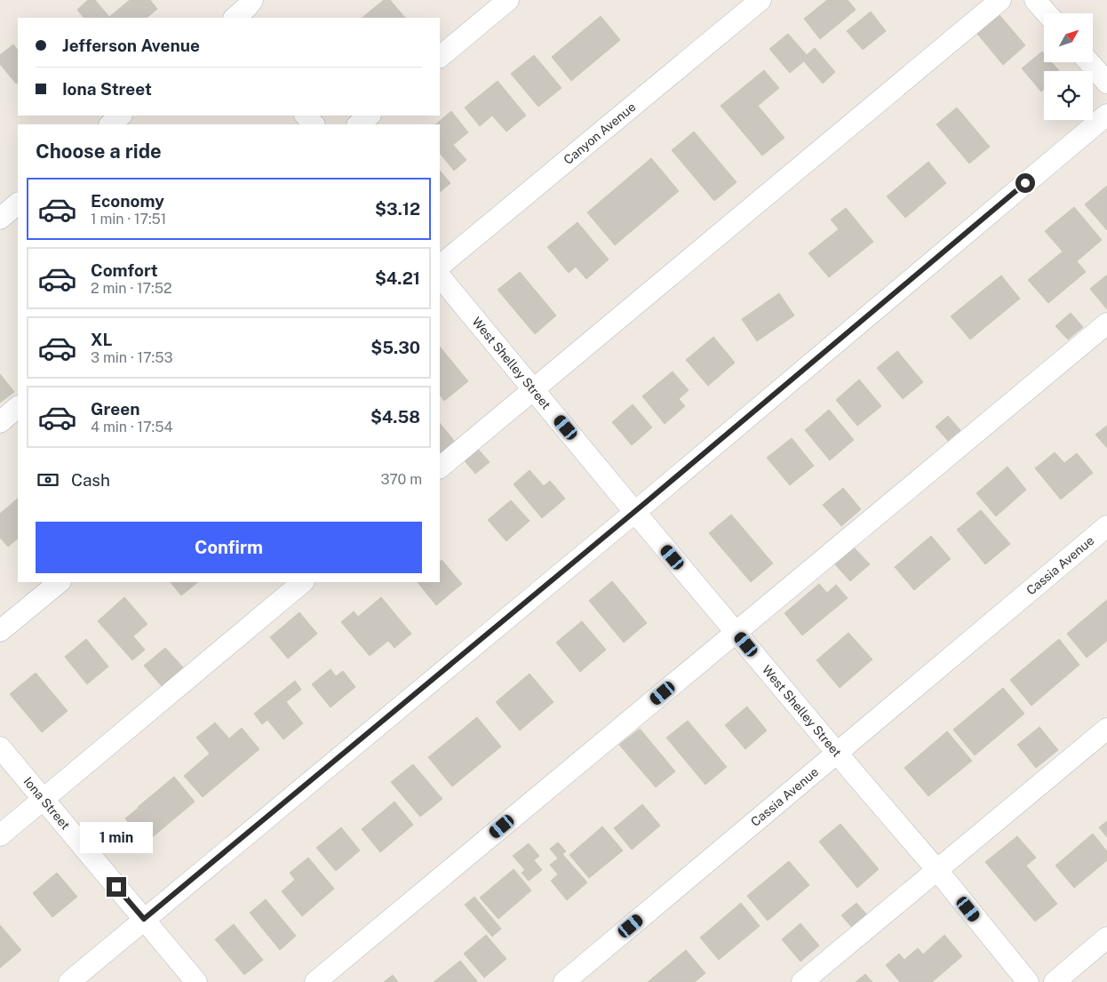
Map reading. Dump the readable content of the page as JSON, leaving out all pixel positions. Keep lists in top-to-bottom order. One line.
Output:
{"streets":{"street":["Canyon Avenue","West Shelley Street","Cassia Avenue","Iona Street"]},"crossings":[["West Shelley Street","Cassia Avenue"]],"north":"top right","page":{"banner":["Jefferson Avenue","Iona Street"],"heading":"Choose a ride","list":[{"name":"Economy","note":"1 min · 17:51","value":"$3.12"},{"name":"Comfort","note":"2 min · 17:52","value":"$4.21"},{"name":"XL","note":"3 min · 17:53","value":"$5.30"},{"name":"Green","note":"4 min · 17:54","value":"$4.58"}],"pay":["Cash","370 m"],"buttons":"Confirm","bubble":"1 min"}}
